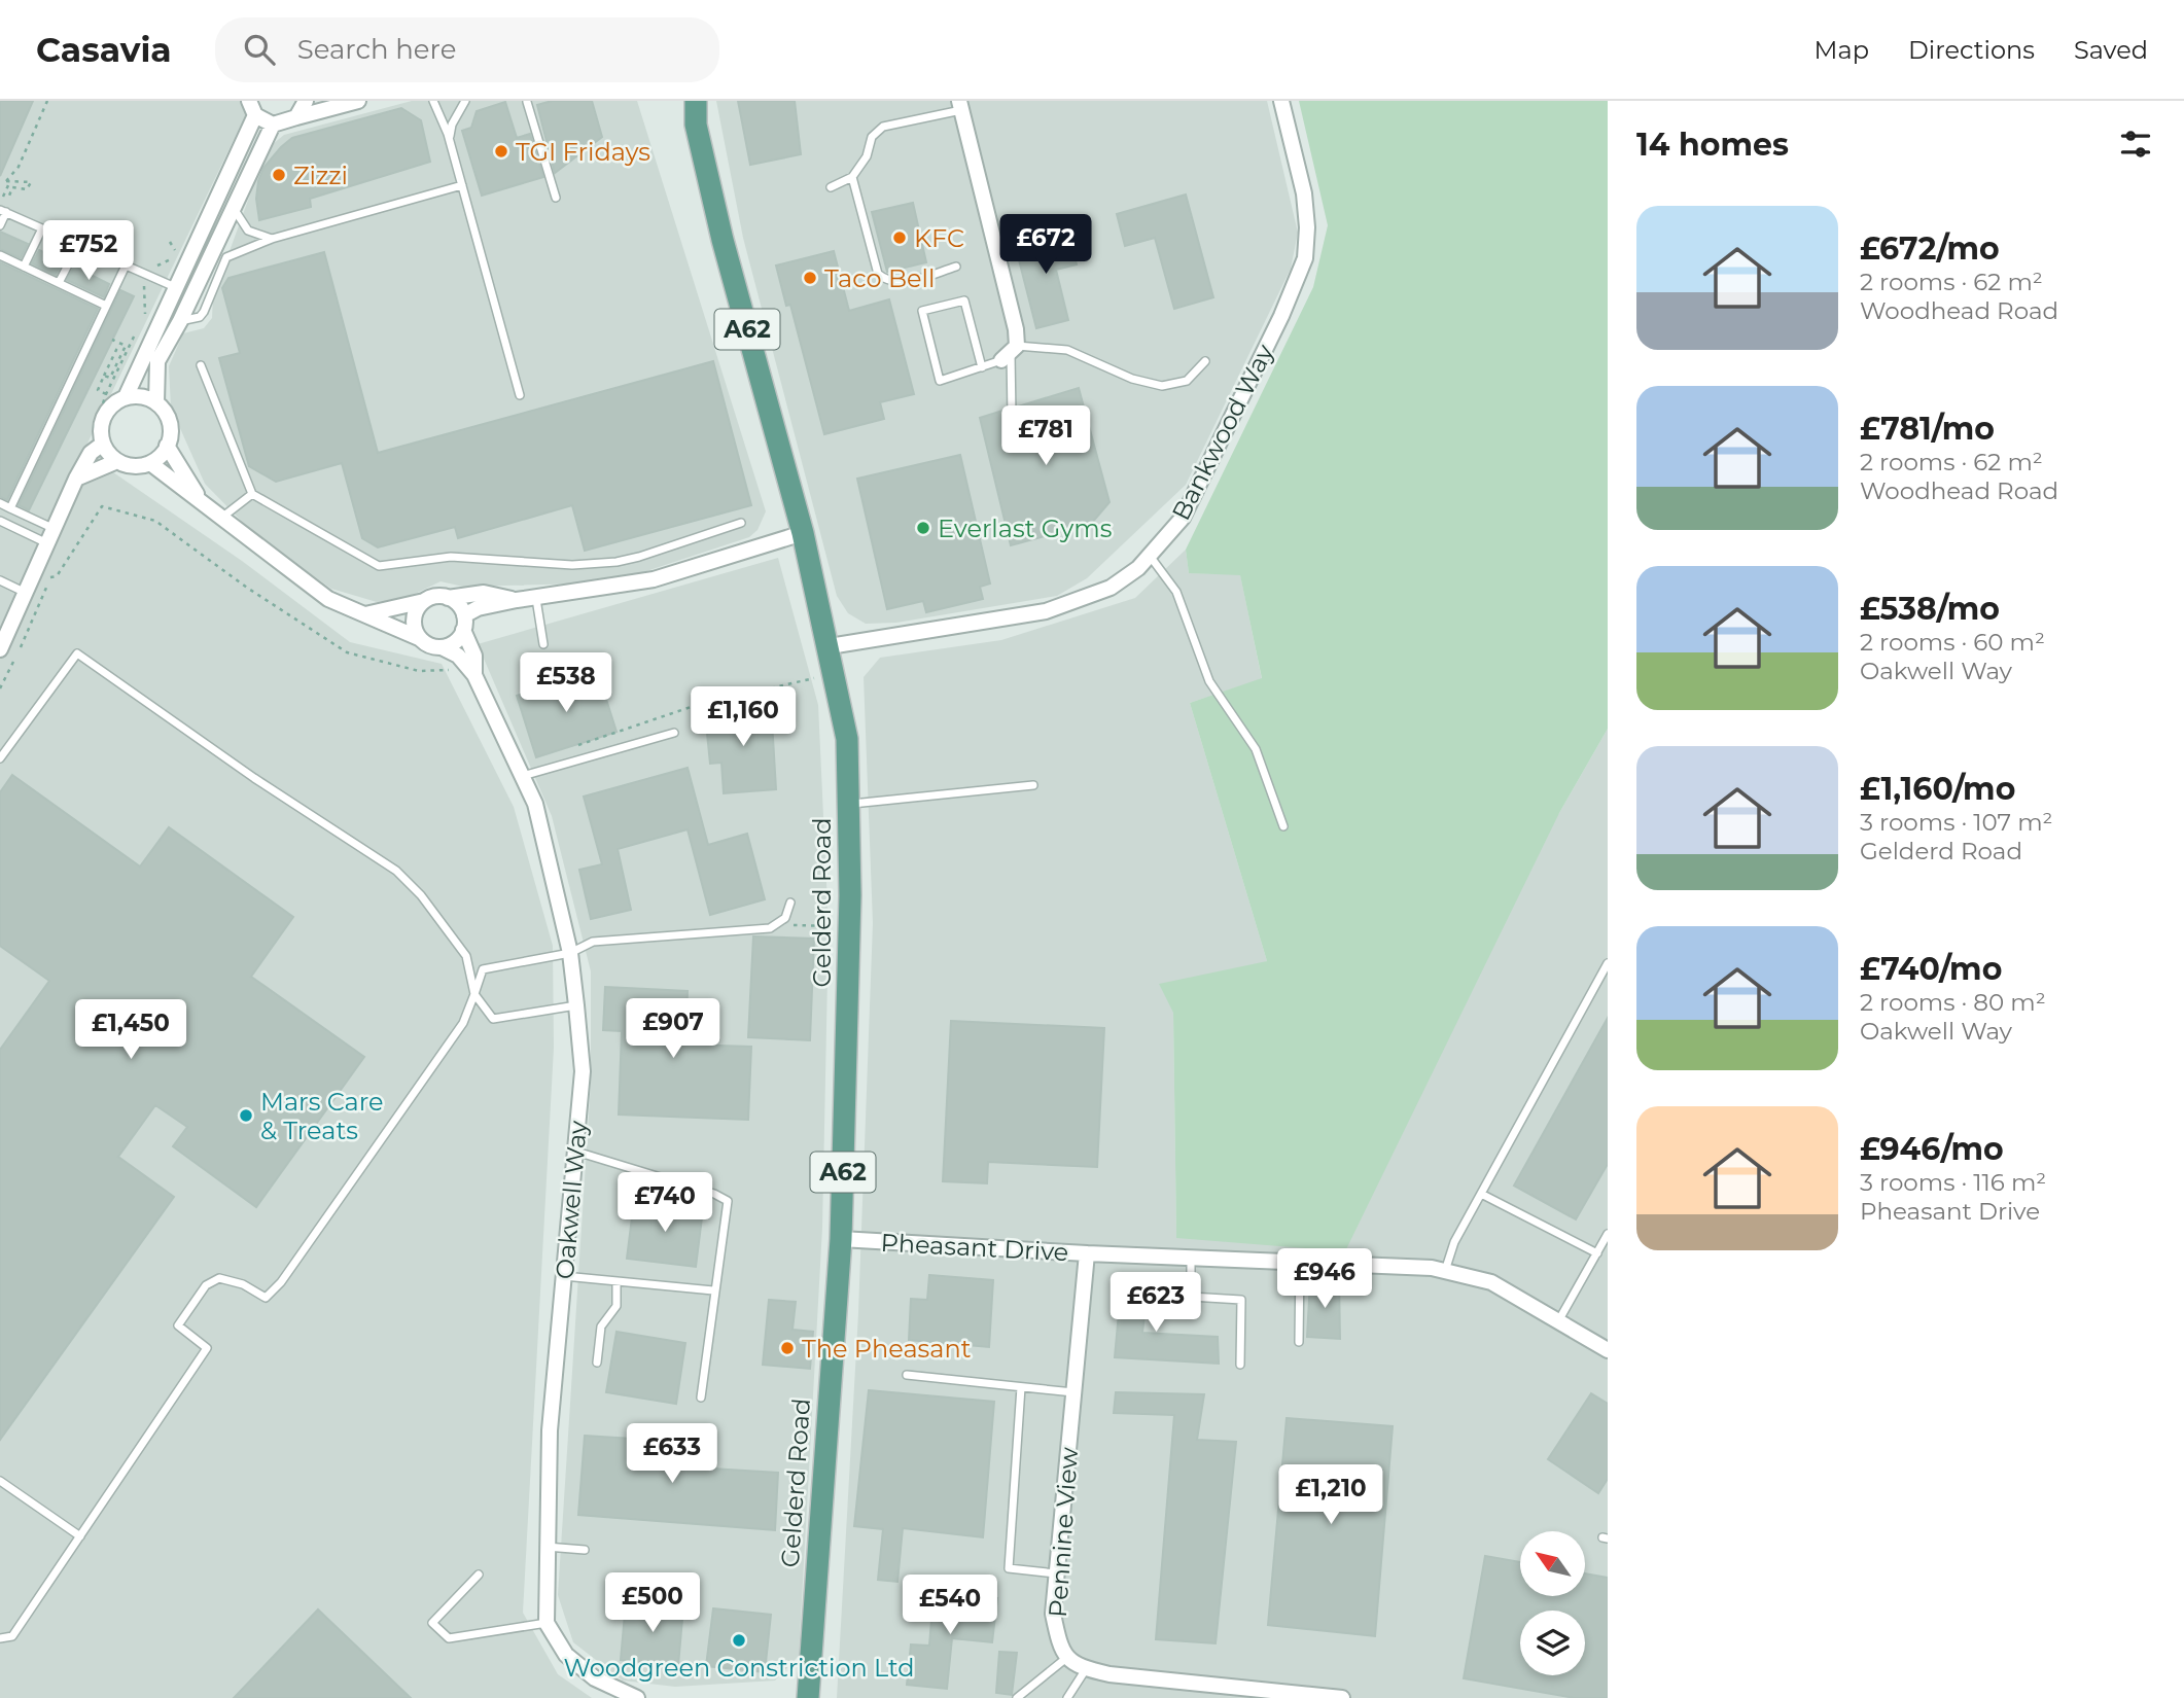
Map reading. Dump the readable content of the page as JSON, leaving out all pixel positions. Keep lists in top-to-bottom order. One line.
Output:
{"streets":{"main road":["A62","Gelderd Road"],"street":["Bankwood Way","Oakwell Way","Pheasant Drive","Pennine View"]},"crossings":[["Bankwood Way","Gelderd Road"],["Gelderd Road","Pheasant Drive"],["Pheasant Drive","Pennine View"]],"places":["TGI Fridays","Zizzi","KFC","Taco Bell","Everlast Gyms","Mars Care & Treats","The Pheasant","Woodgreen Constriction Ltd"],"north":"top left","page":{"header":"Casavia","search":"Search here","nav":["Map","Directions","Saved"],"heading":"14 homes","list":[{"name":"£672/mo","note":"2 rooms · 62 m² · Woodhead Road"},{"name":"£781/mo","note":"2 rooms · 62 m² · Woodhead Road"},{"name":"£538/mo","note":"2 rooms · 60 m² · Oakwell Way"},{"name":"£1,160/mo","note":"3 rooms · 107 m² · Gelderd Road"},{"name":"£740/mo","note":"2 rooms · 80 m² · Oakwell Way"},{"name":"£946/mo","note":"3 rooms · 116 m² · Pheasant Drive"}],"price":["£672","£752","£781","£538","£1,160","£907","£1,450","£740","£946","£623","£633","£1,210","£500","£540"]}}
